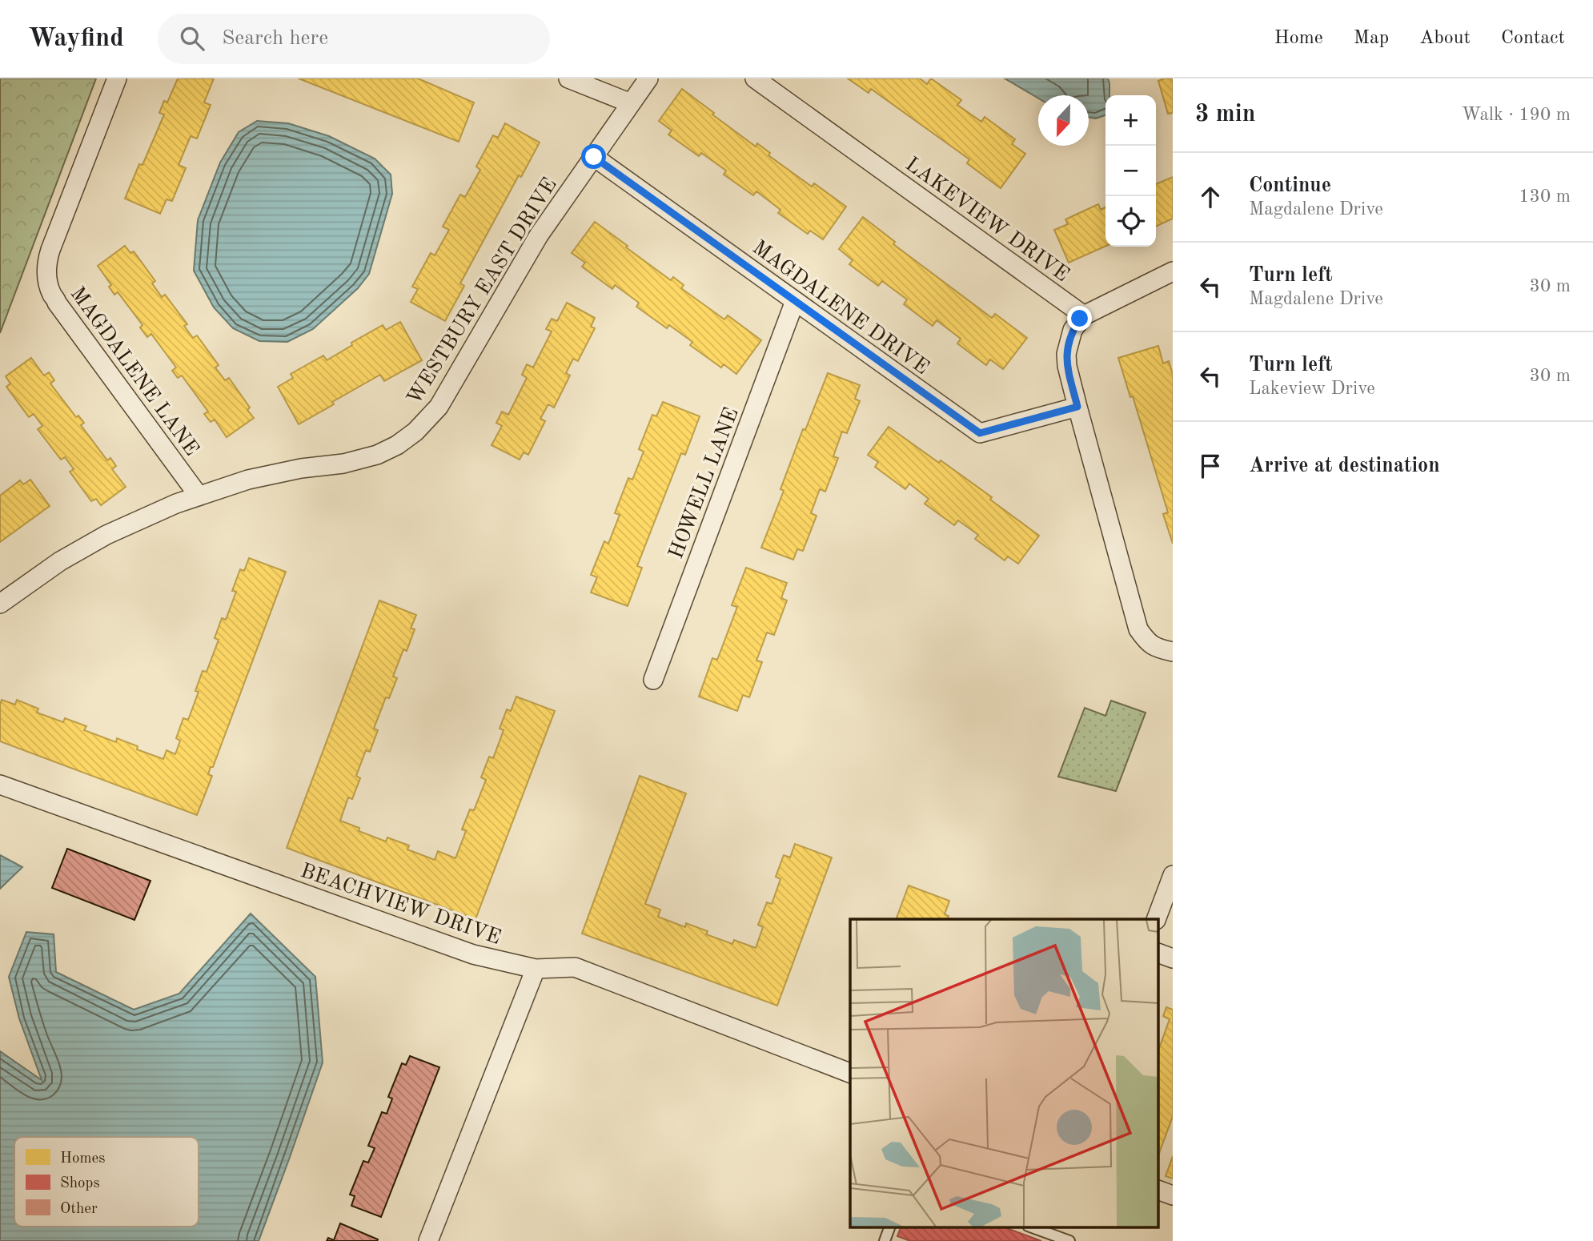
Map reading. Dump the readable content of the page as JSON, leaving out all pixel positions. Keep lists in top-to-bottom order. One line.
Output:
{"streets":{"street":["LAKEVIEW DRIVE","WESTBURY EAST DRIVE","MAGDALENE DRIVE","MAGDALENE LANE","HOWELL LANE","BEACHVIEW DRIVE"]},"crossings":[["WESTBURY EAST DRIVE","MAGDALENE DRIVE"],["WESTBURY EAST DRIVE","MAGDALENE LANE"],["MAGDALENE DRIVE","HOWELL LANE"]],"legend":["Homes","Shops","Other"],"north":"bottom","page":{"header":"Wayfind","search":"Search here","nav":["Home","Map","About","Contact"],"heading":["3 min","Walk · 190 m"],"map_buttons":["+","−"],"list":[["Continue","Magdalene Drive","130 m"],["Turn left","Magdalene Drive","30 m"],["Turn left","Lakeview Drive","30 m"],"Arrive at destination"]}}
